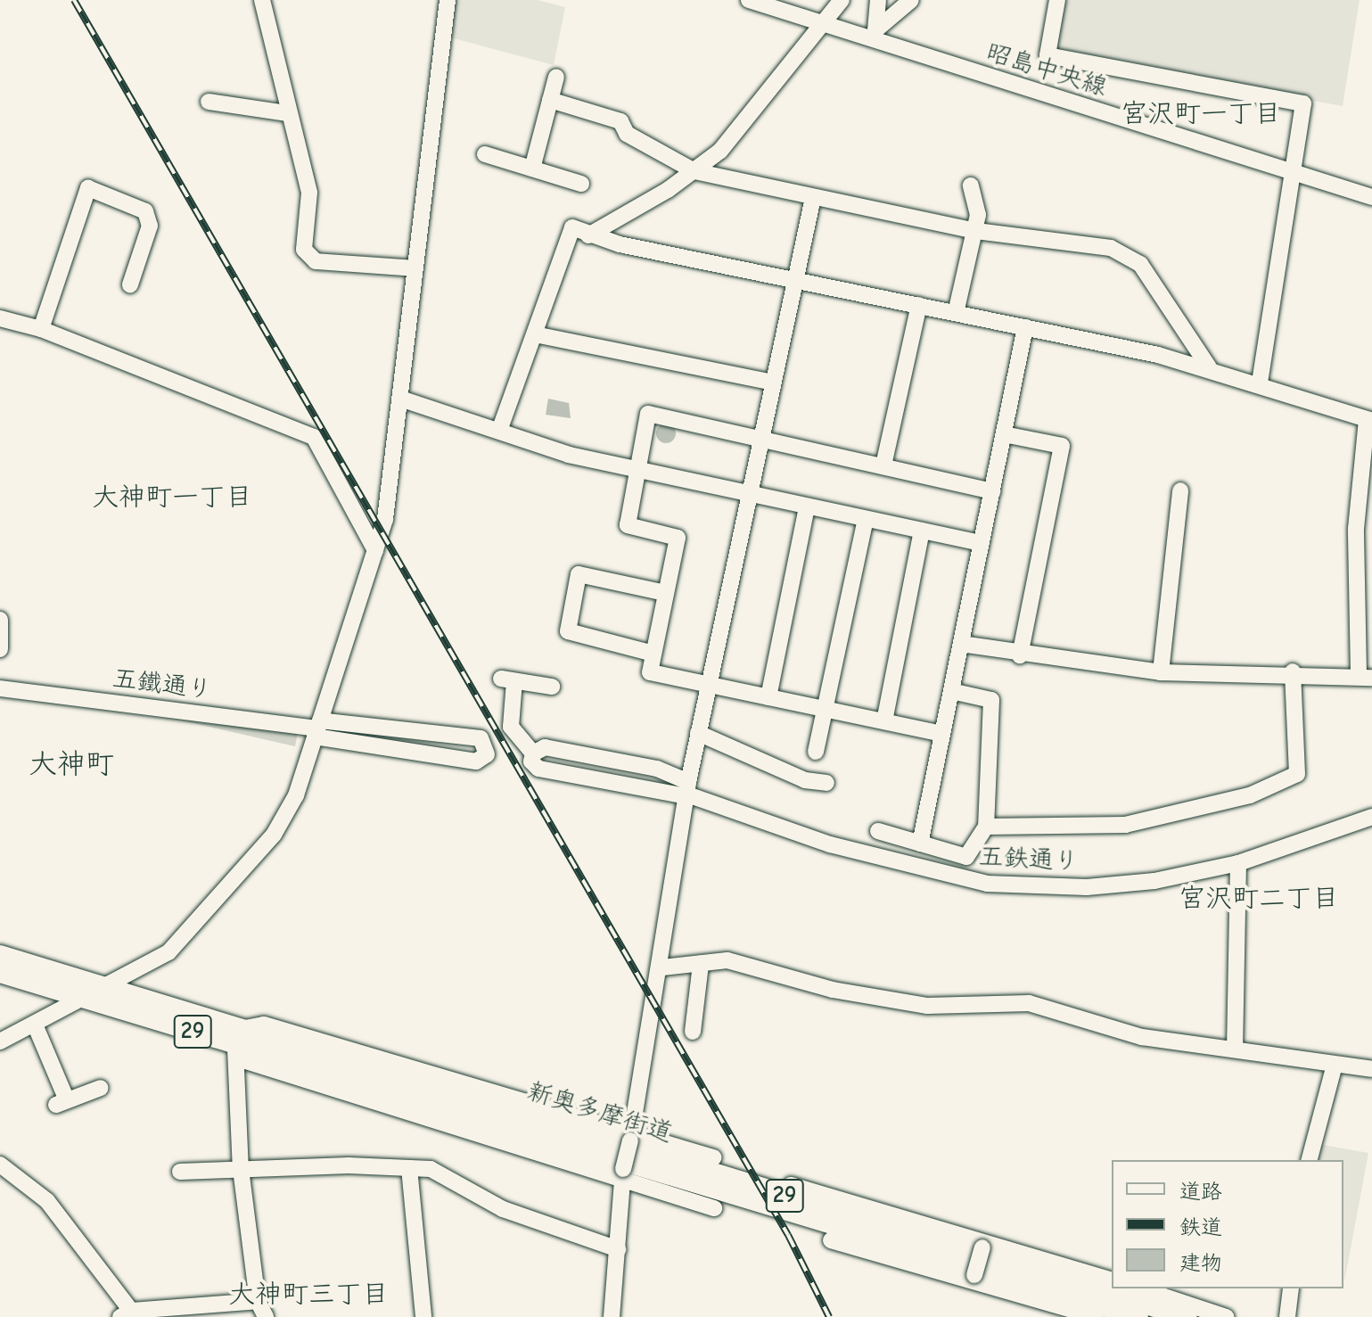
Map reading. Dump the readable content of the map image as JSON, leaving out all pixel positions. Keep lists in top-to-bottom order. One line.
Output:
{"streets":{"main road":["29","新奥多摩街道"],"street":["昭島中央線","五鐵通り","五鉄通り"]},"districts":["宮沢町一丁目","大神町一丁目","大神町","宮沢町二丁目","大神町三丁目"],"legend":["道路","鉄道","建物"]}
